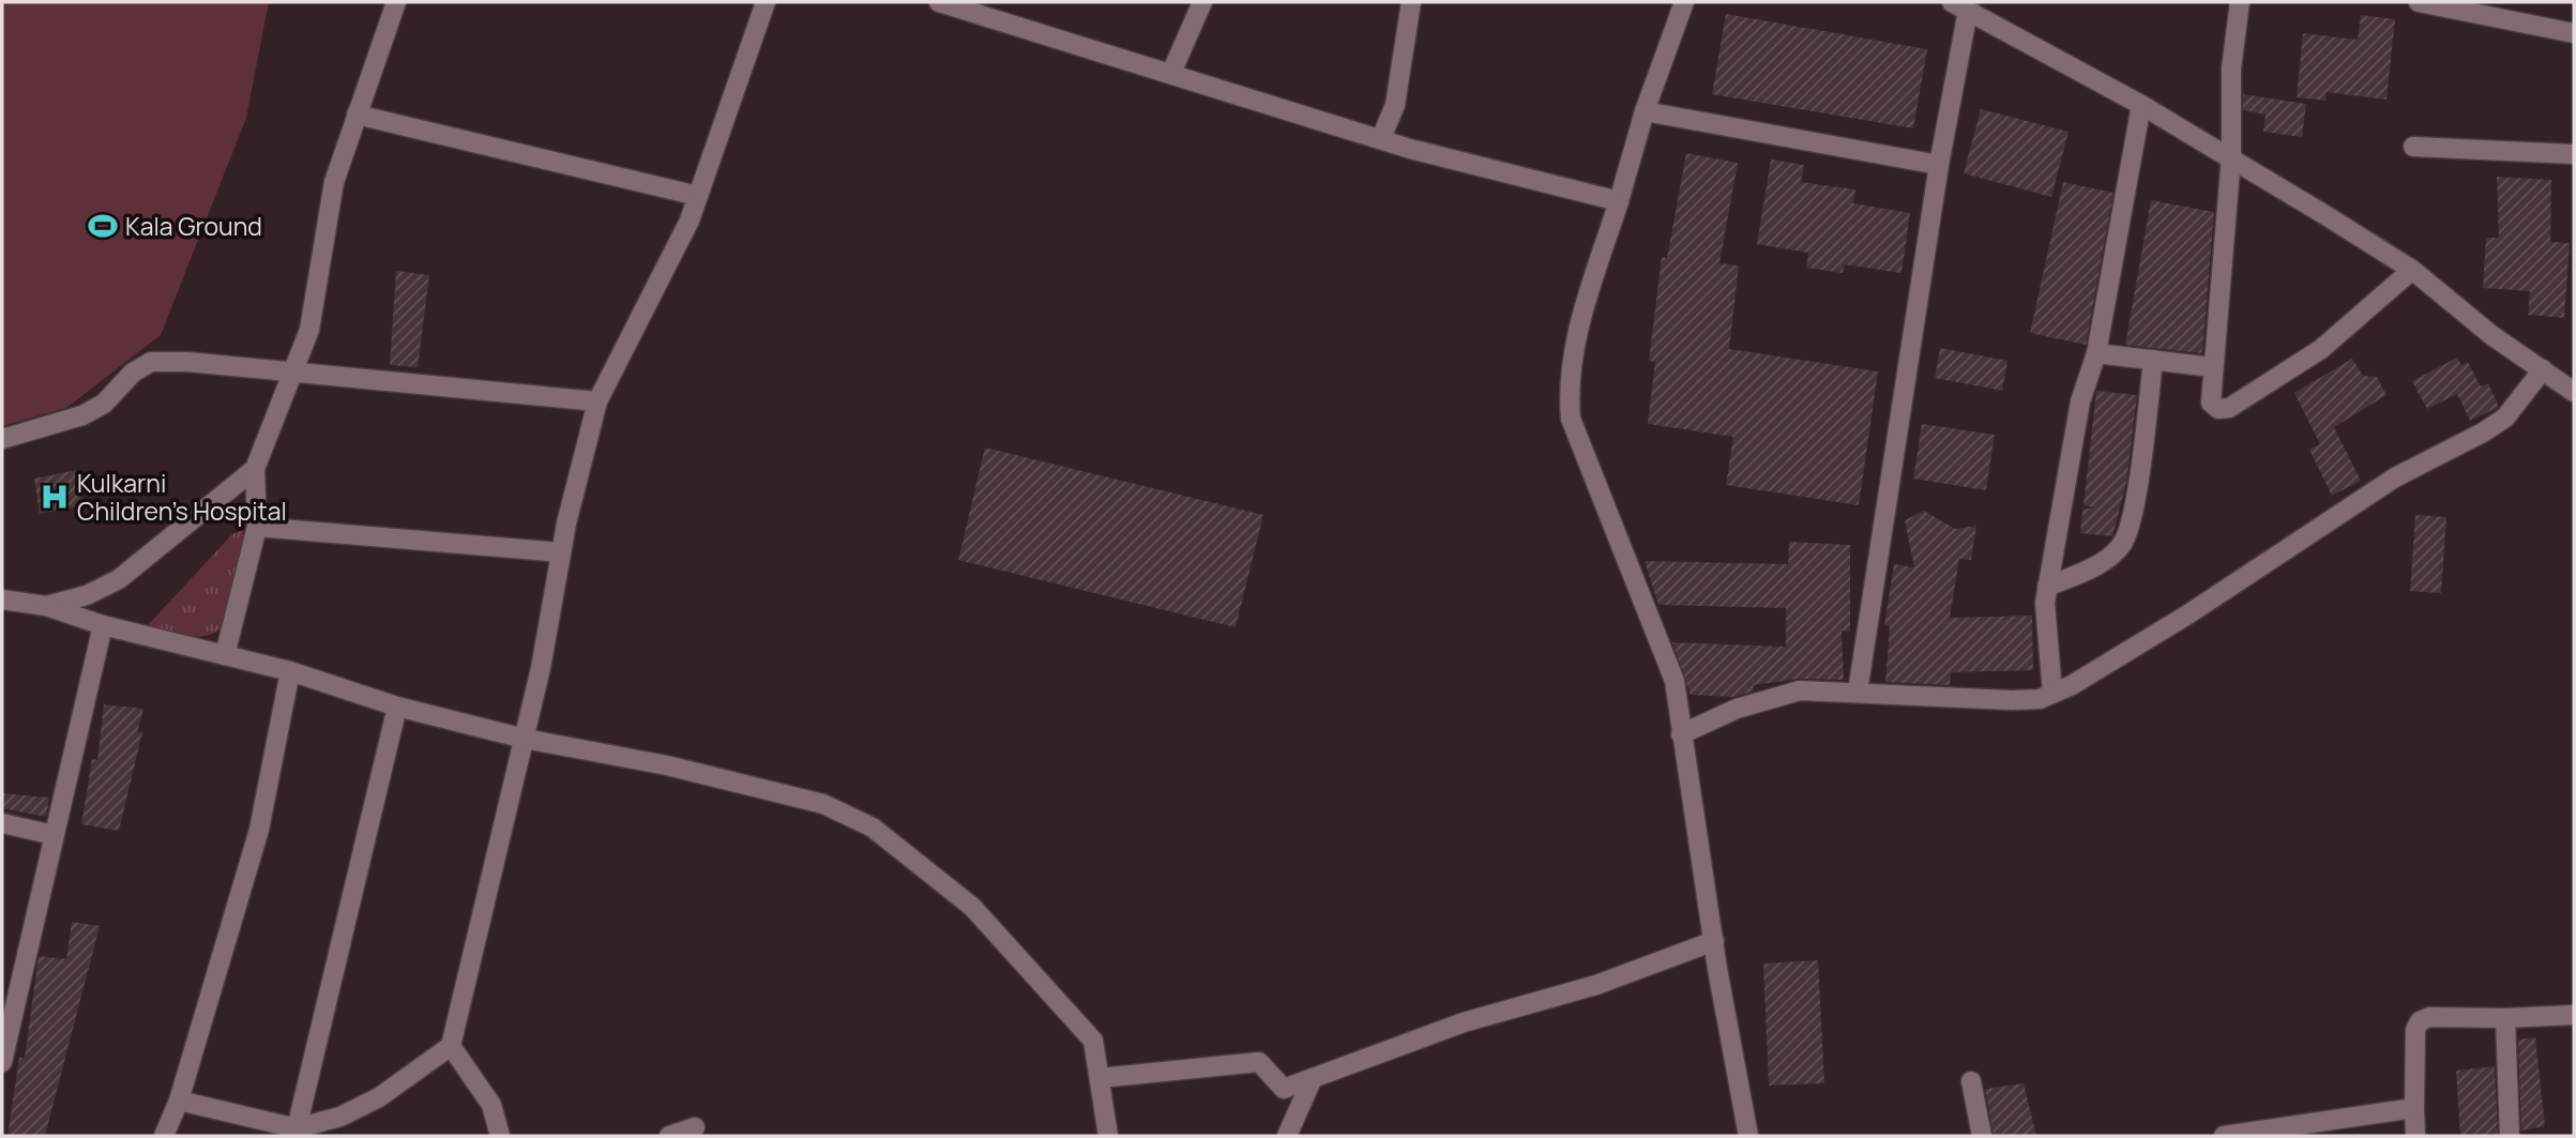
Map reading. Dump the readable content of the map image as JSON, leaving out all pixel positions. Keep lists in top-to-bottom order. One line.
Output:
{"places":{"sports":["Kala Ground"],"hospital":["Kulkarni Children's Hospital"]}}
